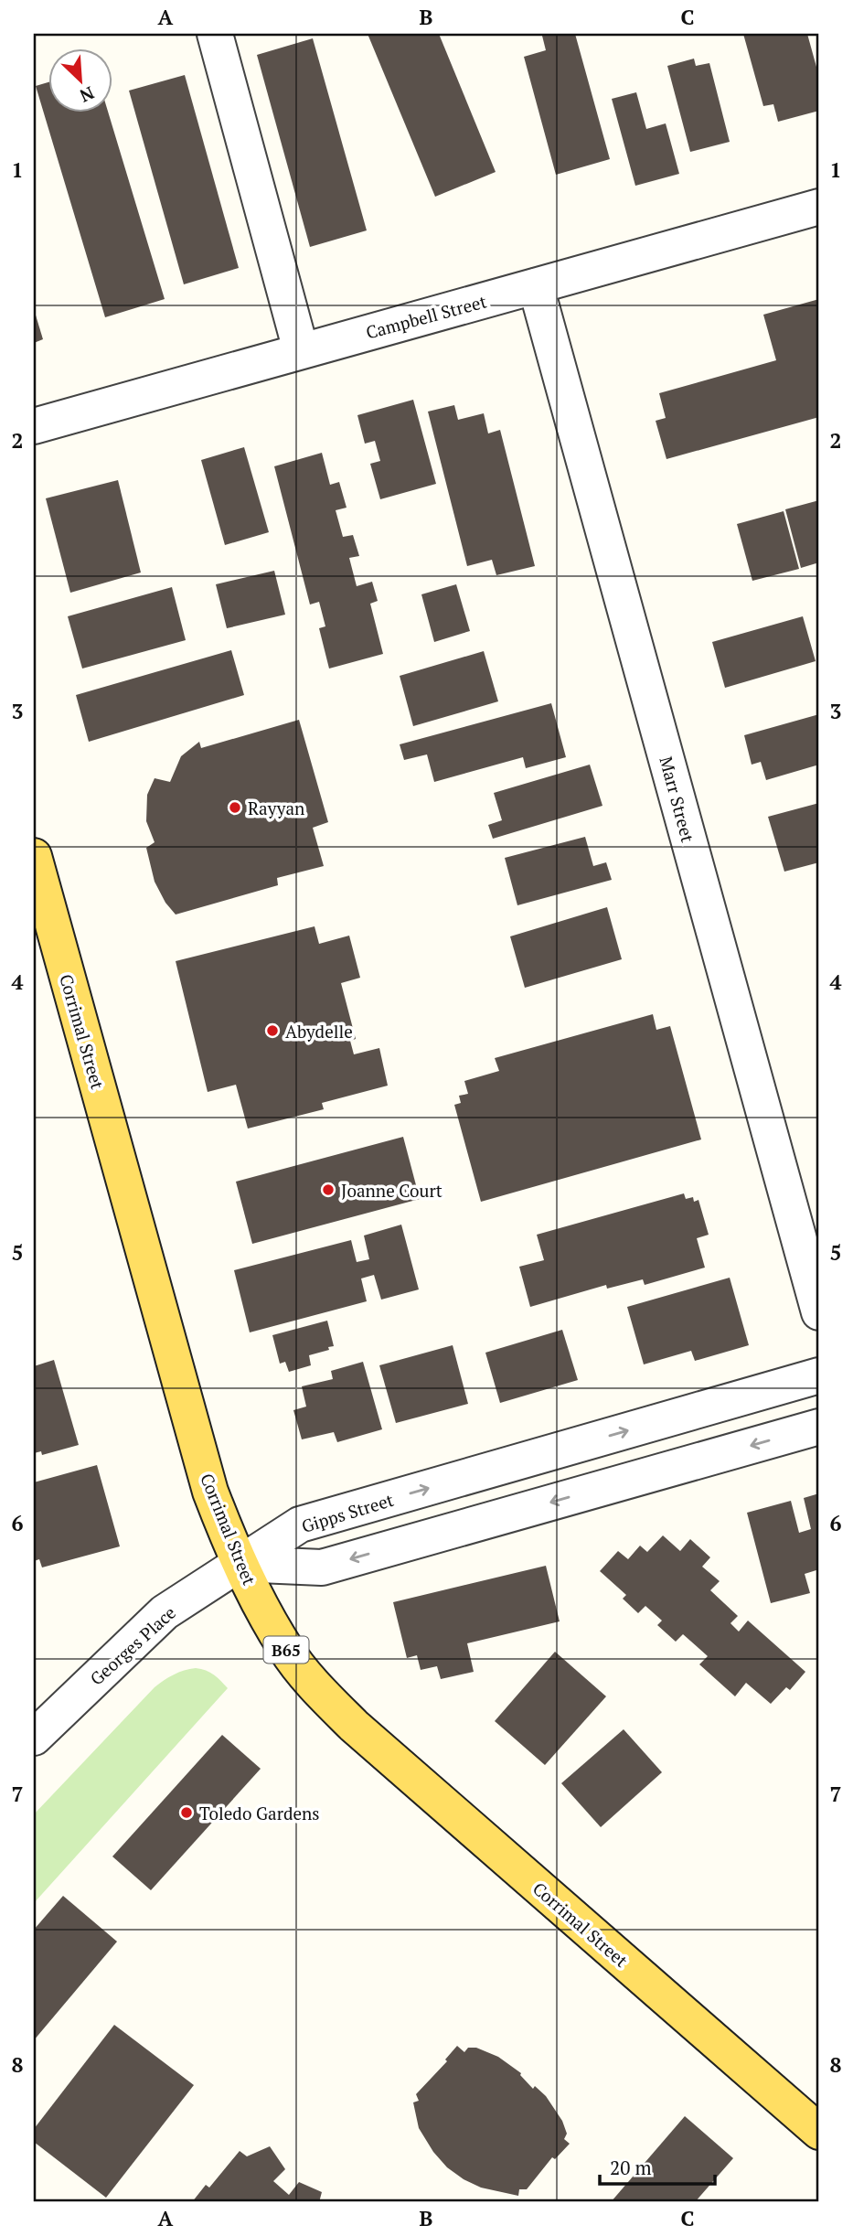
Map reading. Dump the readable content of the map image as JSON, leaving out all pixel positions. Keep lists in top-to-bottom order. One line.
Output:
{"streets":{"main road":["Corrimal Street","B65"],"street":["Campbell Street","Marr Street","Gipps Street","Georges Place"]},"crossings":[["Campbell Street","Marr Street"],["Corrimal Street","Gipps Street"],["Corrimal Street","Georges Place"],["Gipps Street","Georges Place"]],"places":["Rayyan","Abydelle","Joanne Court","Toledo Gardens"],"scale_bar":"20 m","north":"bottom right","grid":{"columns":["A","B","C"],"rows":["1","2","3","4","5","6","7","8"]}}
